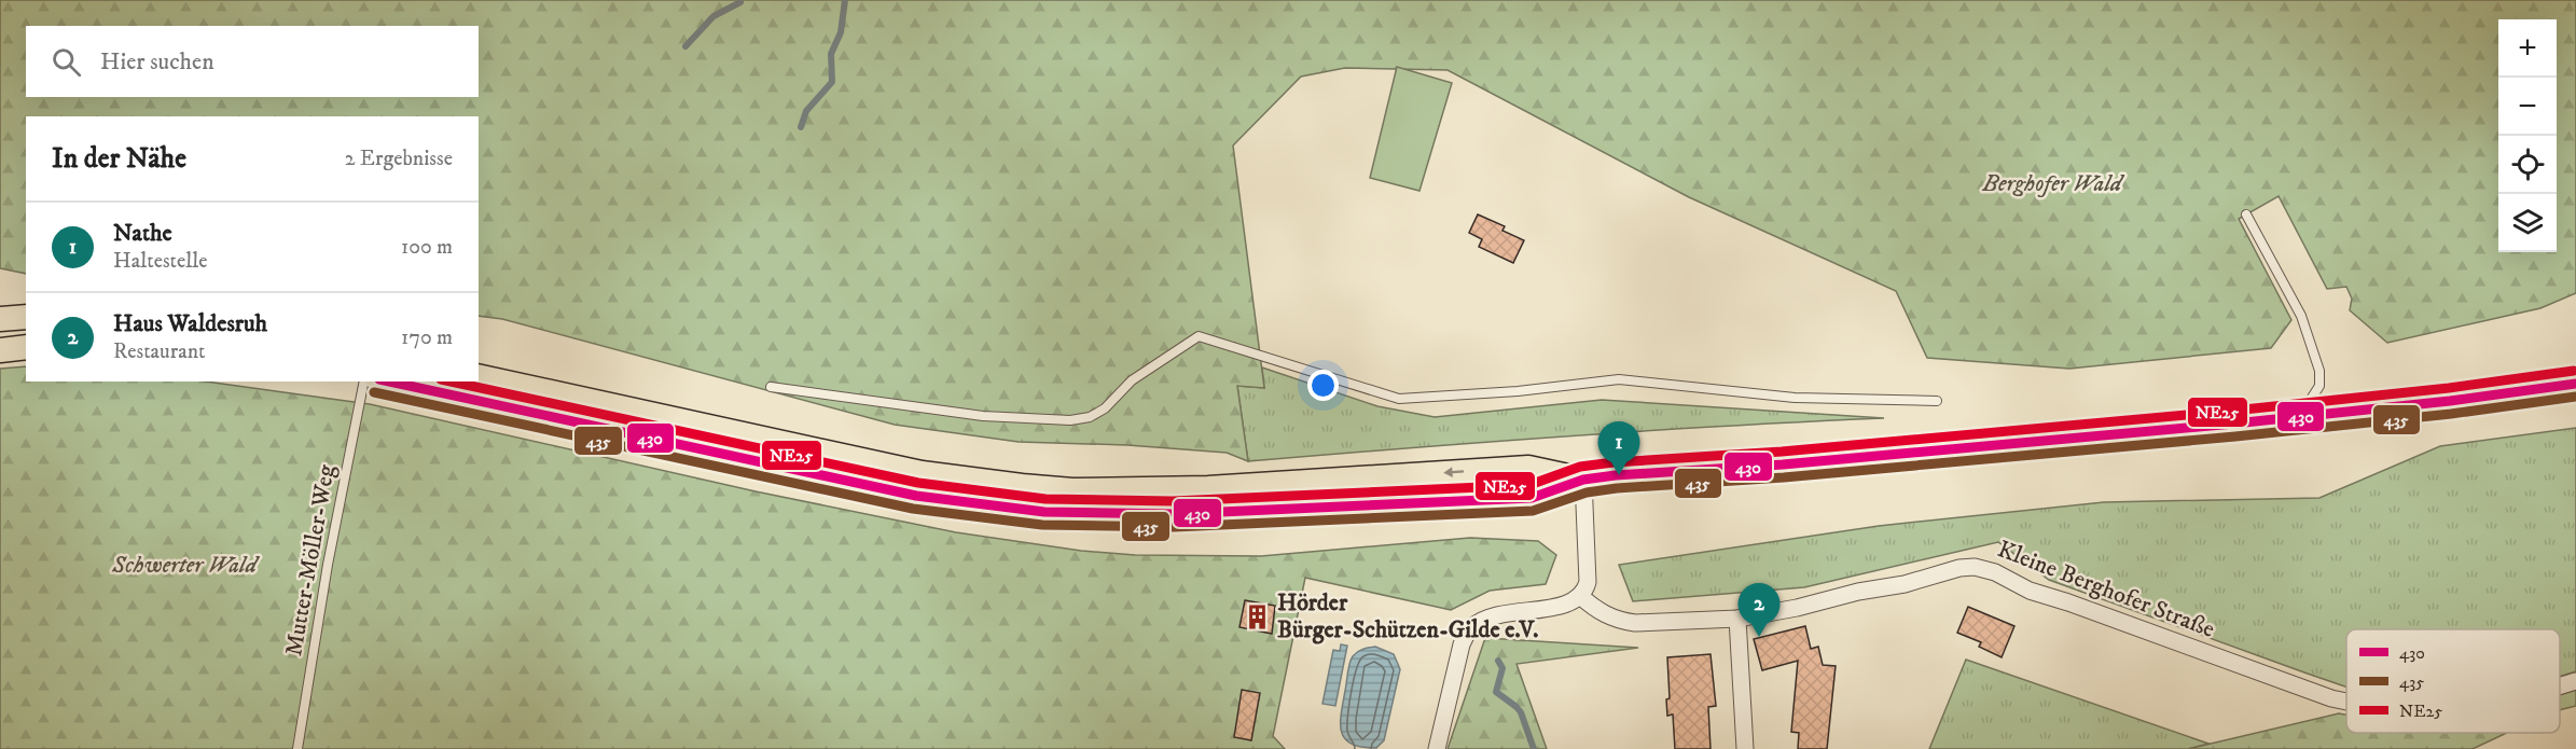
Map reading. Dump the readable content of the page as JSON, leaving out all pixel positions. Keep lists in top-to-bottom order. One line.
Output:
{"streets":{"street":["Kleine Berghofer Straße"],"lane":["Mutter-Möller-Weg"]},"parks":["Berghofer Wald","Schwerter Wald"],"places":{"building":["Hörder Bürger-Schützen-Gilde e.V."]},"lines":["transit line NE25","transit line 430","transit line 435"],"legend":["430","435","NE25"],"page":{"map_buttons":["+","−"],"search":"Hier suchen","heading":["In der Nähe","2 Ergebnisse"],"list":[{"mark":"1","name":"Nathe","note":"Haltestelle","value":"100 m"},{"mark":"2","name":"Haus Waldesruh","note":"Restaurant","value":"170 m"}],"pins":["1","2"]}}
